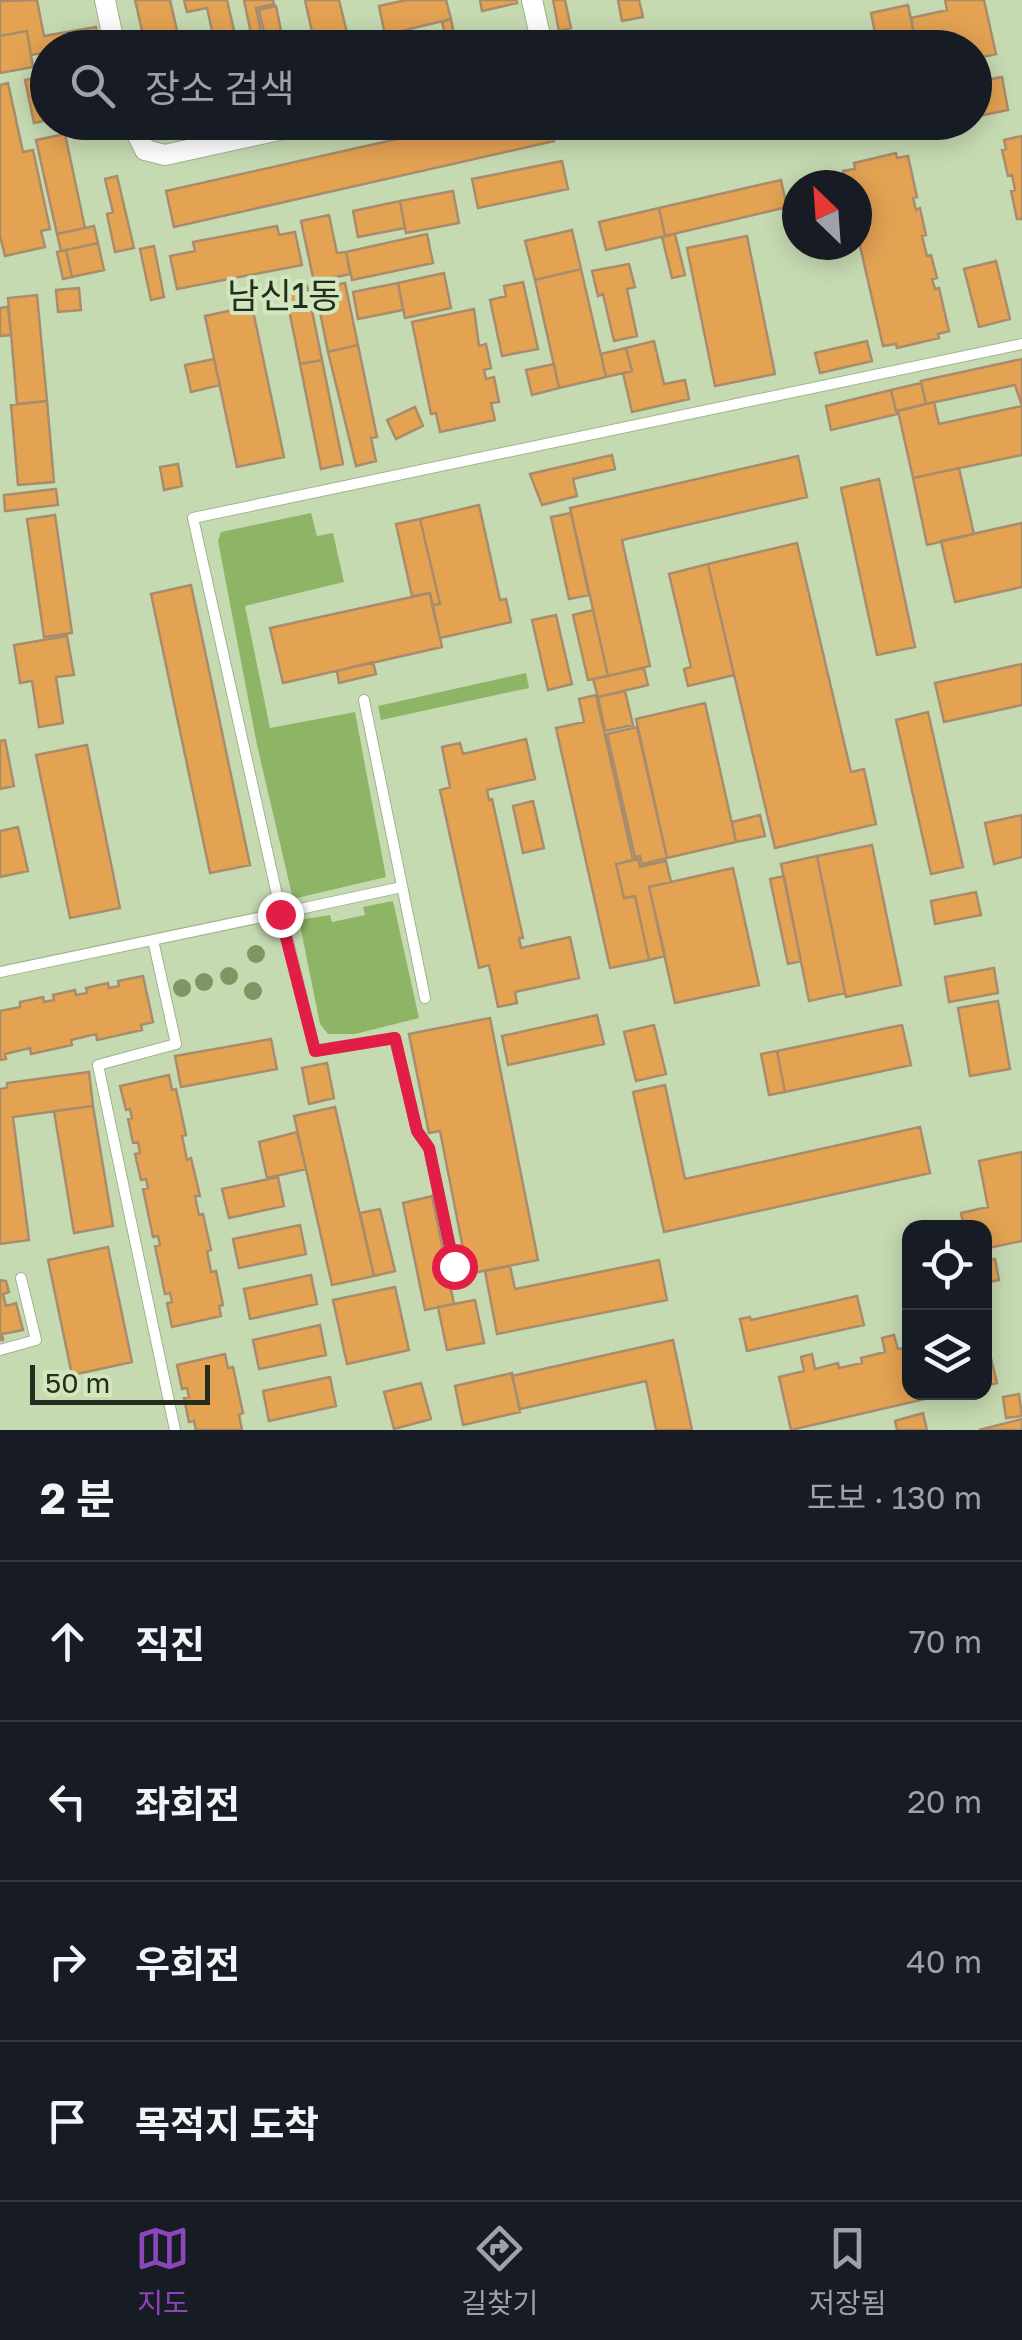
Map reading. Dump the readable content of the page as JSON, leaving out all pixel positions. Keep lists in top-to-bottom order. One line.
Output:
{"districts":["남신1동"],"scale_bar":"50 m","north":"top left","page":{"search":"장소 검색","scale":"50 m","heading":["2 분","도보 · 130 m"],"list":[["직진","70 m"],["좌회전","20 m"],["우회전","40 m"],"목적지 도착"],"nav":["지도","길찾기","저장됨"]}}
